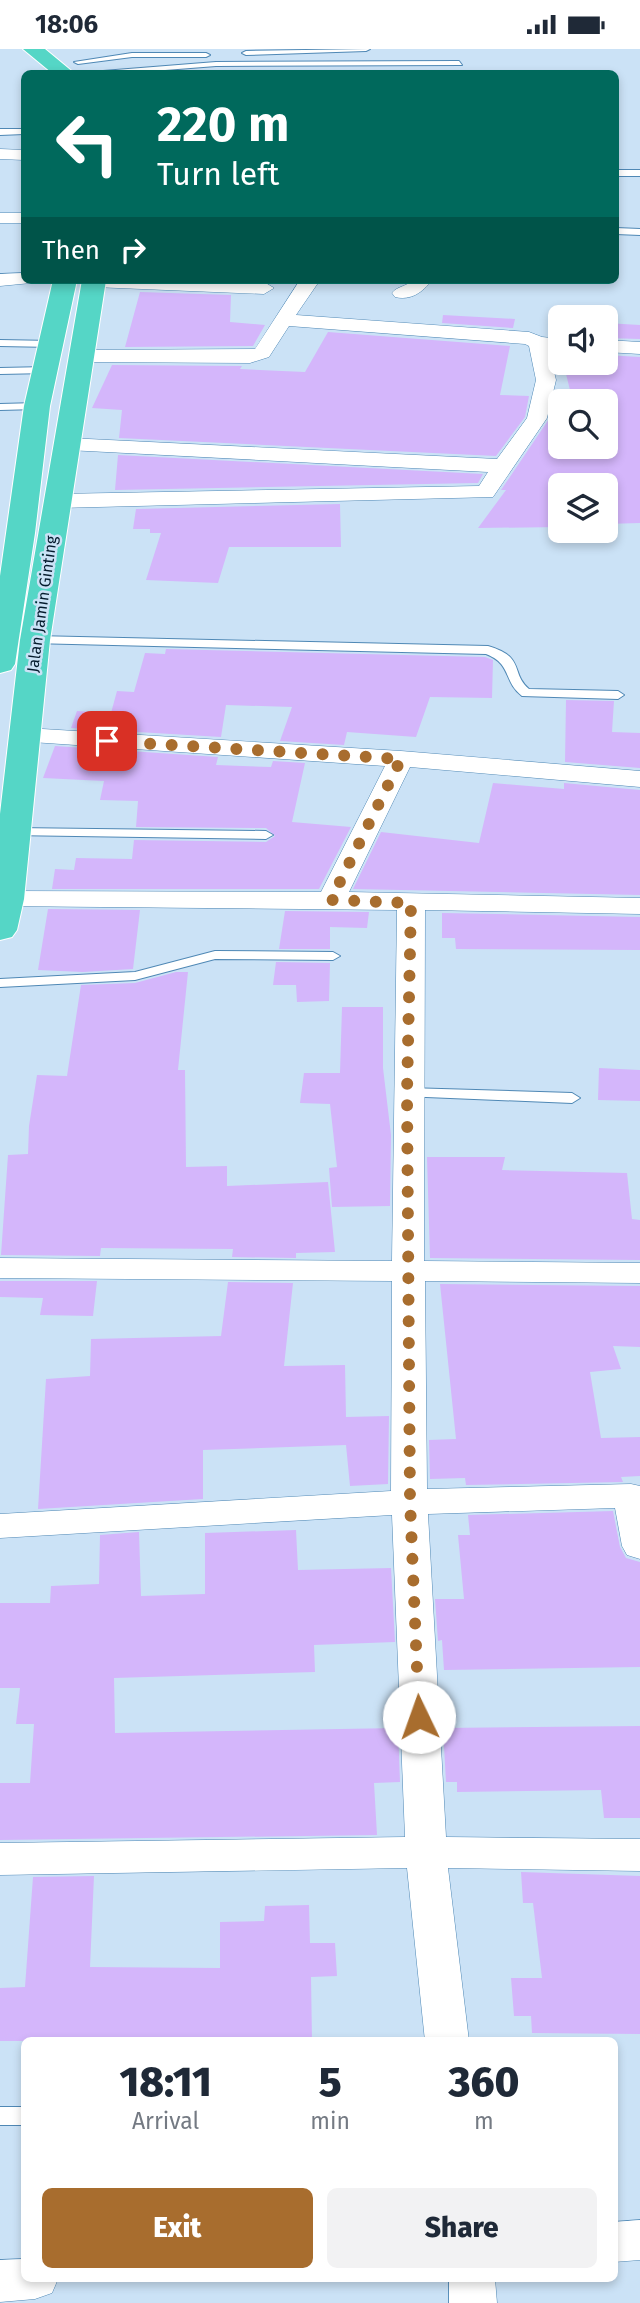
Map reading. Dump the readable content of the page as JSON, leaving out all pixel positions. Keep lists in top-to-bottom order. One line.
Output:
{"streets":{"highway":["Jalan Jamin Ginting"]},"page":{"status":"18:06","turn":["220 m","Turn left"],"then":"Then","eta":["18:11","Arrival","5","min","360","m"],"buttons":["Exit","Share"]}}
